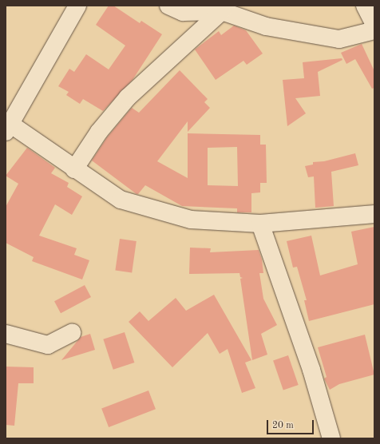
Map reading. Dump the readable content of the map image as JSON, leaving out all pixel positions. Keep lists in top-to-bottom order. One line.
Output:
{"scale_bar":"20 m"}
